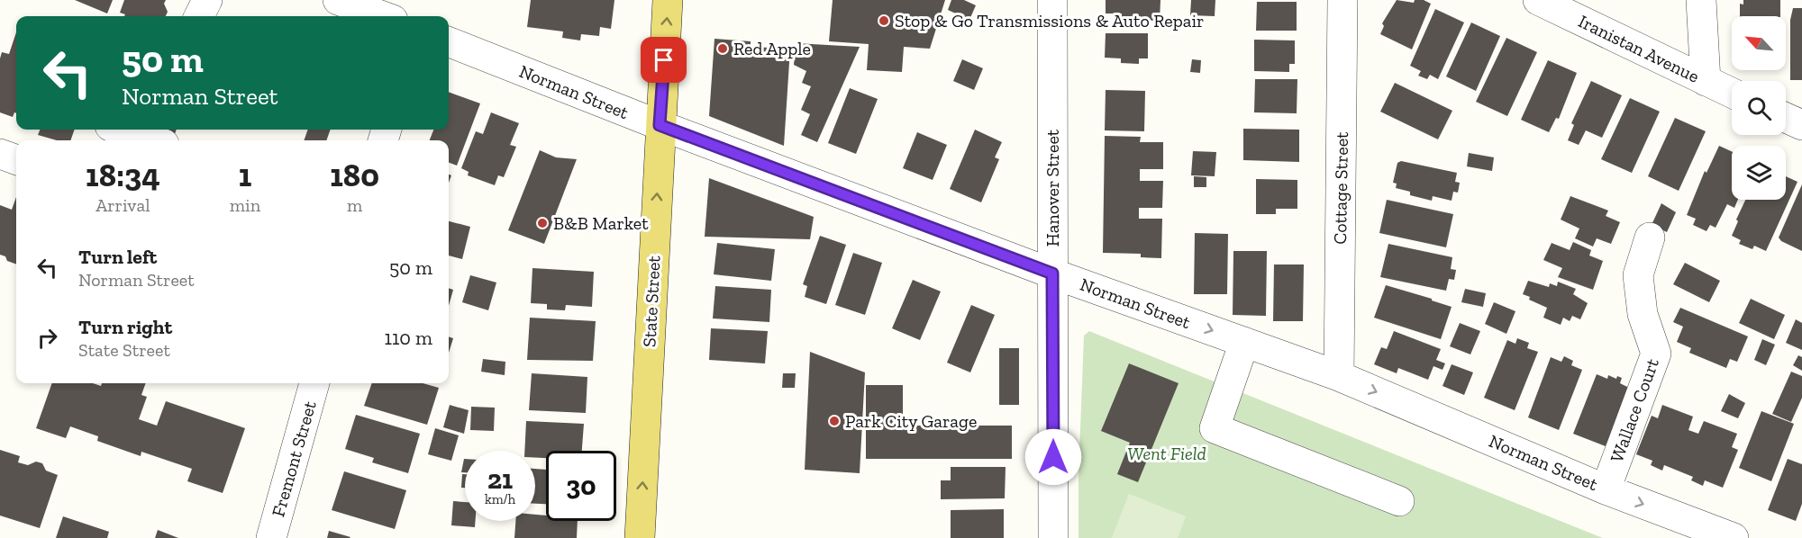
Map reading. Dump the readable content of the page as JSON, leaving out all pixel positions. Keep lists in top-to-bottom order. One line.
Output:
{"streets":{"main road":["State Street"],"street":["Iranistan Avenue","Norman Street","Hanover Street","Cottage Street","Wallace Court","Fremont Street"]},"crossings":[["Norman Street","Hanover Street"],["Norman Street","Cottage Street"],["Norman Street","State Street"],["Norman Street","Wallace Court"]],"one_way":["Norman Street","State Street"],"parks":["Went Field"],"places":["Stop & Go Transmissions & Auto Repair","Red Apple","B&B Market","Park City Garage"],"north":"top left","page":{"turn":["50 m","Norman Street"],"eta":["18:34","Arrival","1","min","180","m"],"list":[{"name":"Turn left","note":"Norman Street","value":"50 m"},{"name":"Turn right","note":"State Street","value":"110 m"}],"speed":"21 km/h","limit":"30"}}
